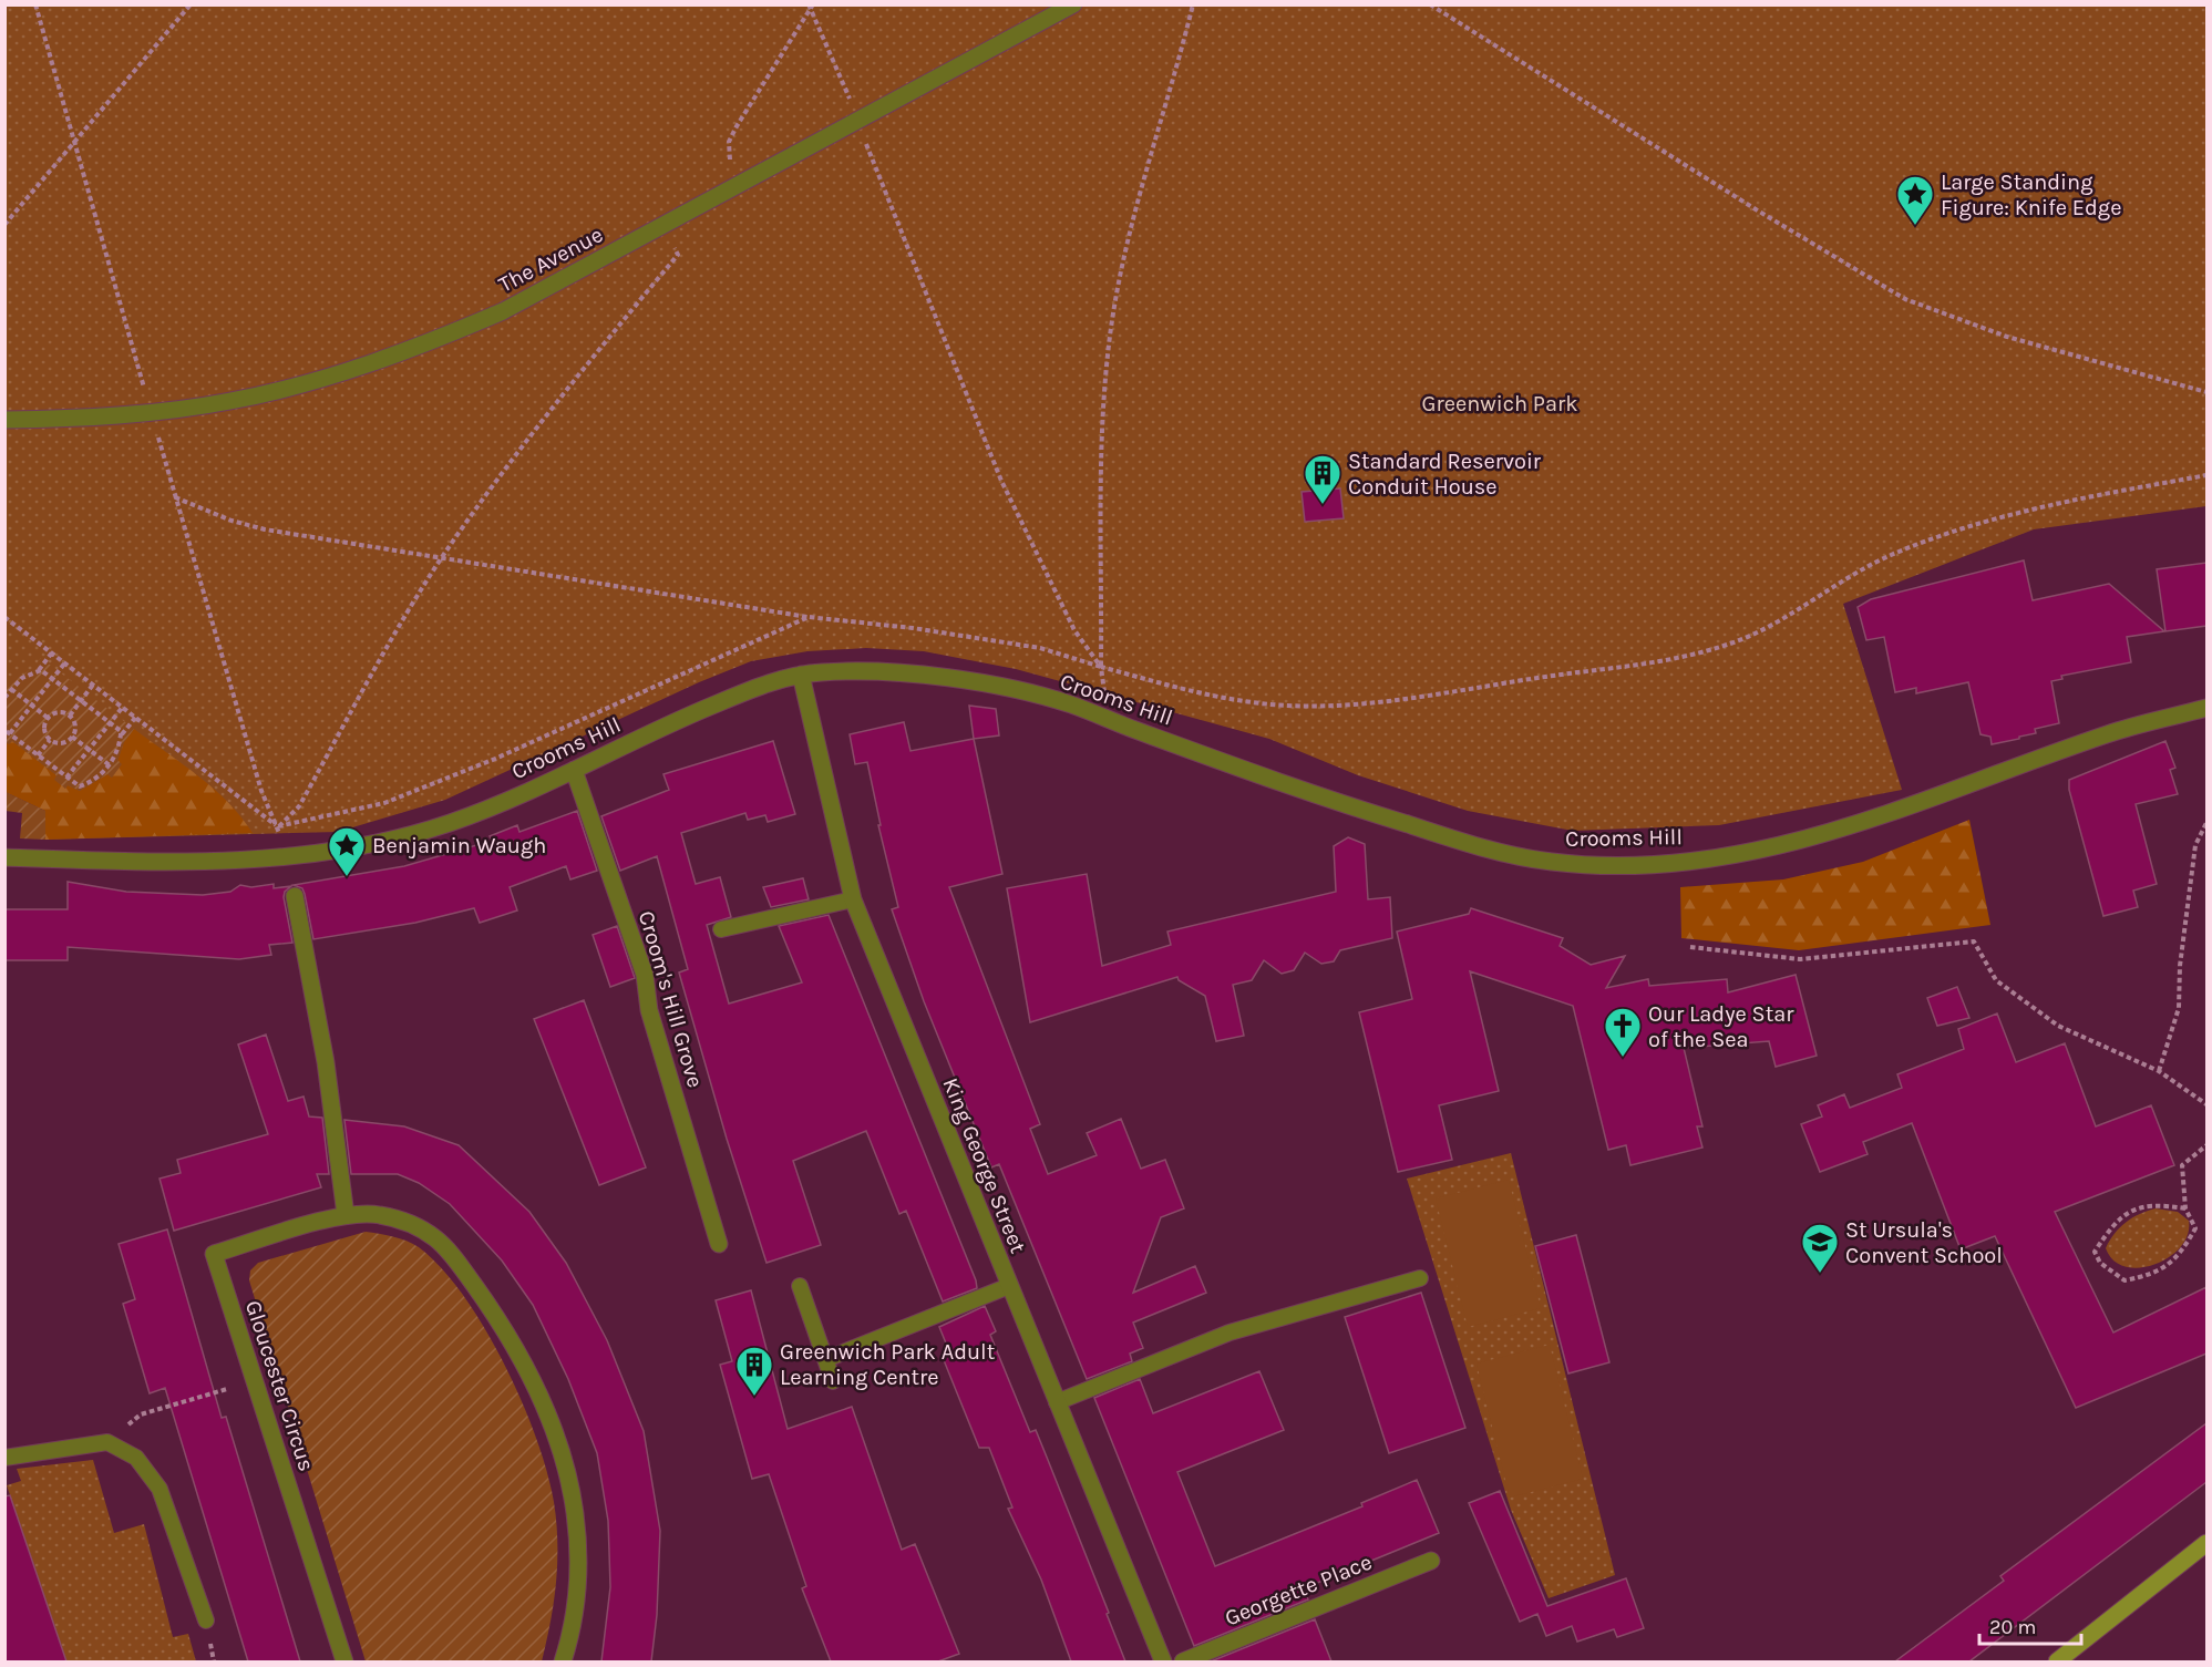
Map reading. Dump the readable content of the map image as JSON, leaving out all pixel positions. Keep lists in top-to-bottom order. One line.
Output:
{"streets":{"street":["The Avenue","Crooms Hill","Croom's Hill Grove","King George Street","Gloucester Circus","Georgette Place"]},"crossings":[["Crooms Hill","Croom's Hill Grove"],["Crooms Hill","King George Street"]],"parks":["Greenwich Park"],"places":{"place":["Large Standing Figure: Knife Edge","Benjamin Waugh"],"building":["Standard Reservoir Conduit House","Greenwich Park Adult Learning Centre"],"church":["Our Ladye Star of the Sea"],"school or university":["St Ursula's Convent School"]},"scale_bar":"20 m"}
